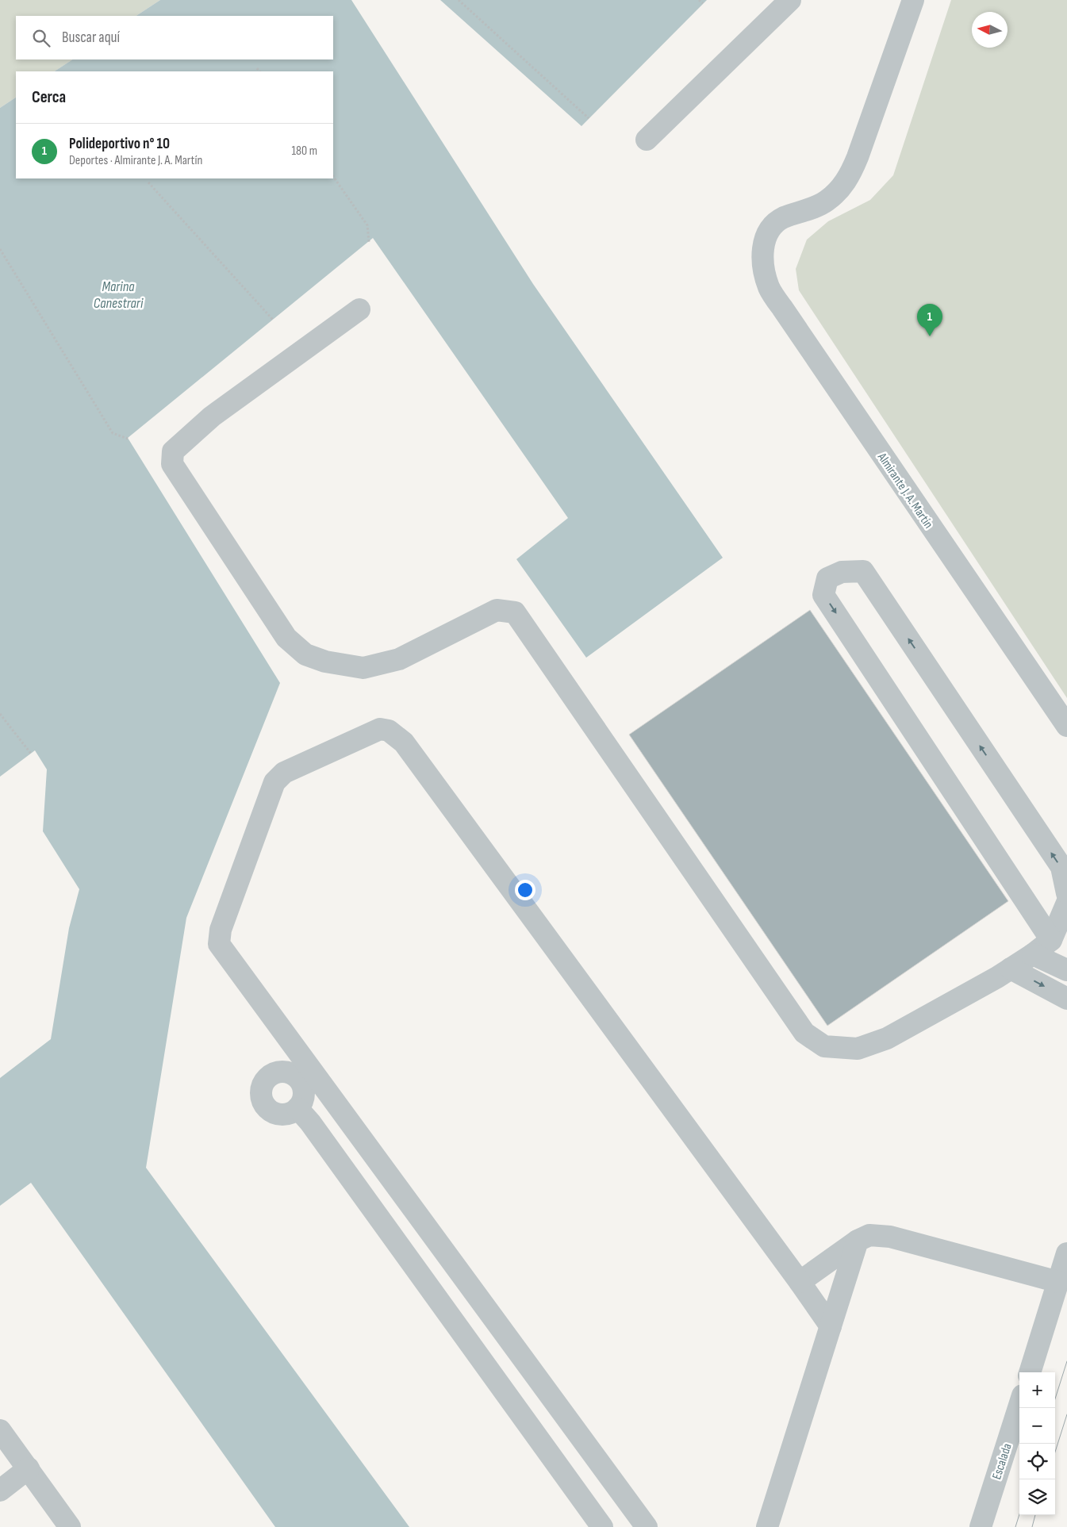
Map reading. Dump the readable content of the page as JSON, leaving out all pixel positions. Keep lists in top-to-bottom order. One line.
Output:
{"streets":{"street":["Almirante J. A. Martín","Escalada"]},"water":["Marina Canestrari"],"north":"left","page":{"search":"Buscar aquí","heading":"Cerca","list":[{"mark":"1","name":"Polideportivo n° 10","note":"Deportes · Almirante J. A. Martín","value":"180 m"}],"pins":"1","map_buttons":["+","−"]}}
